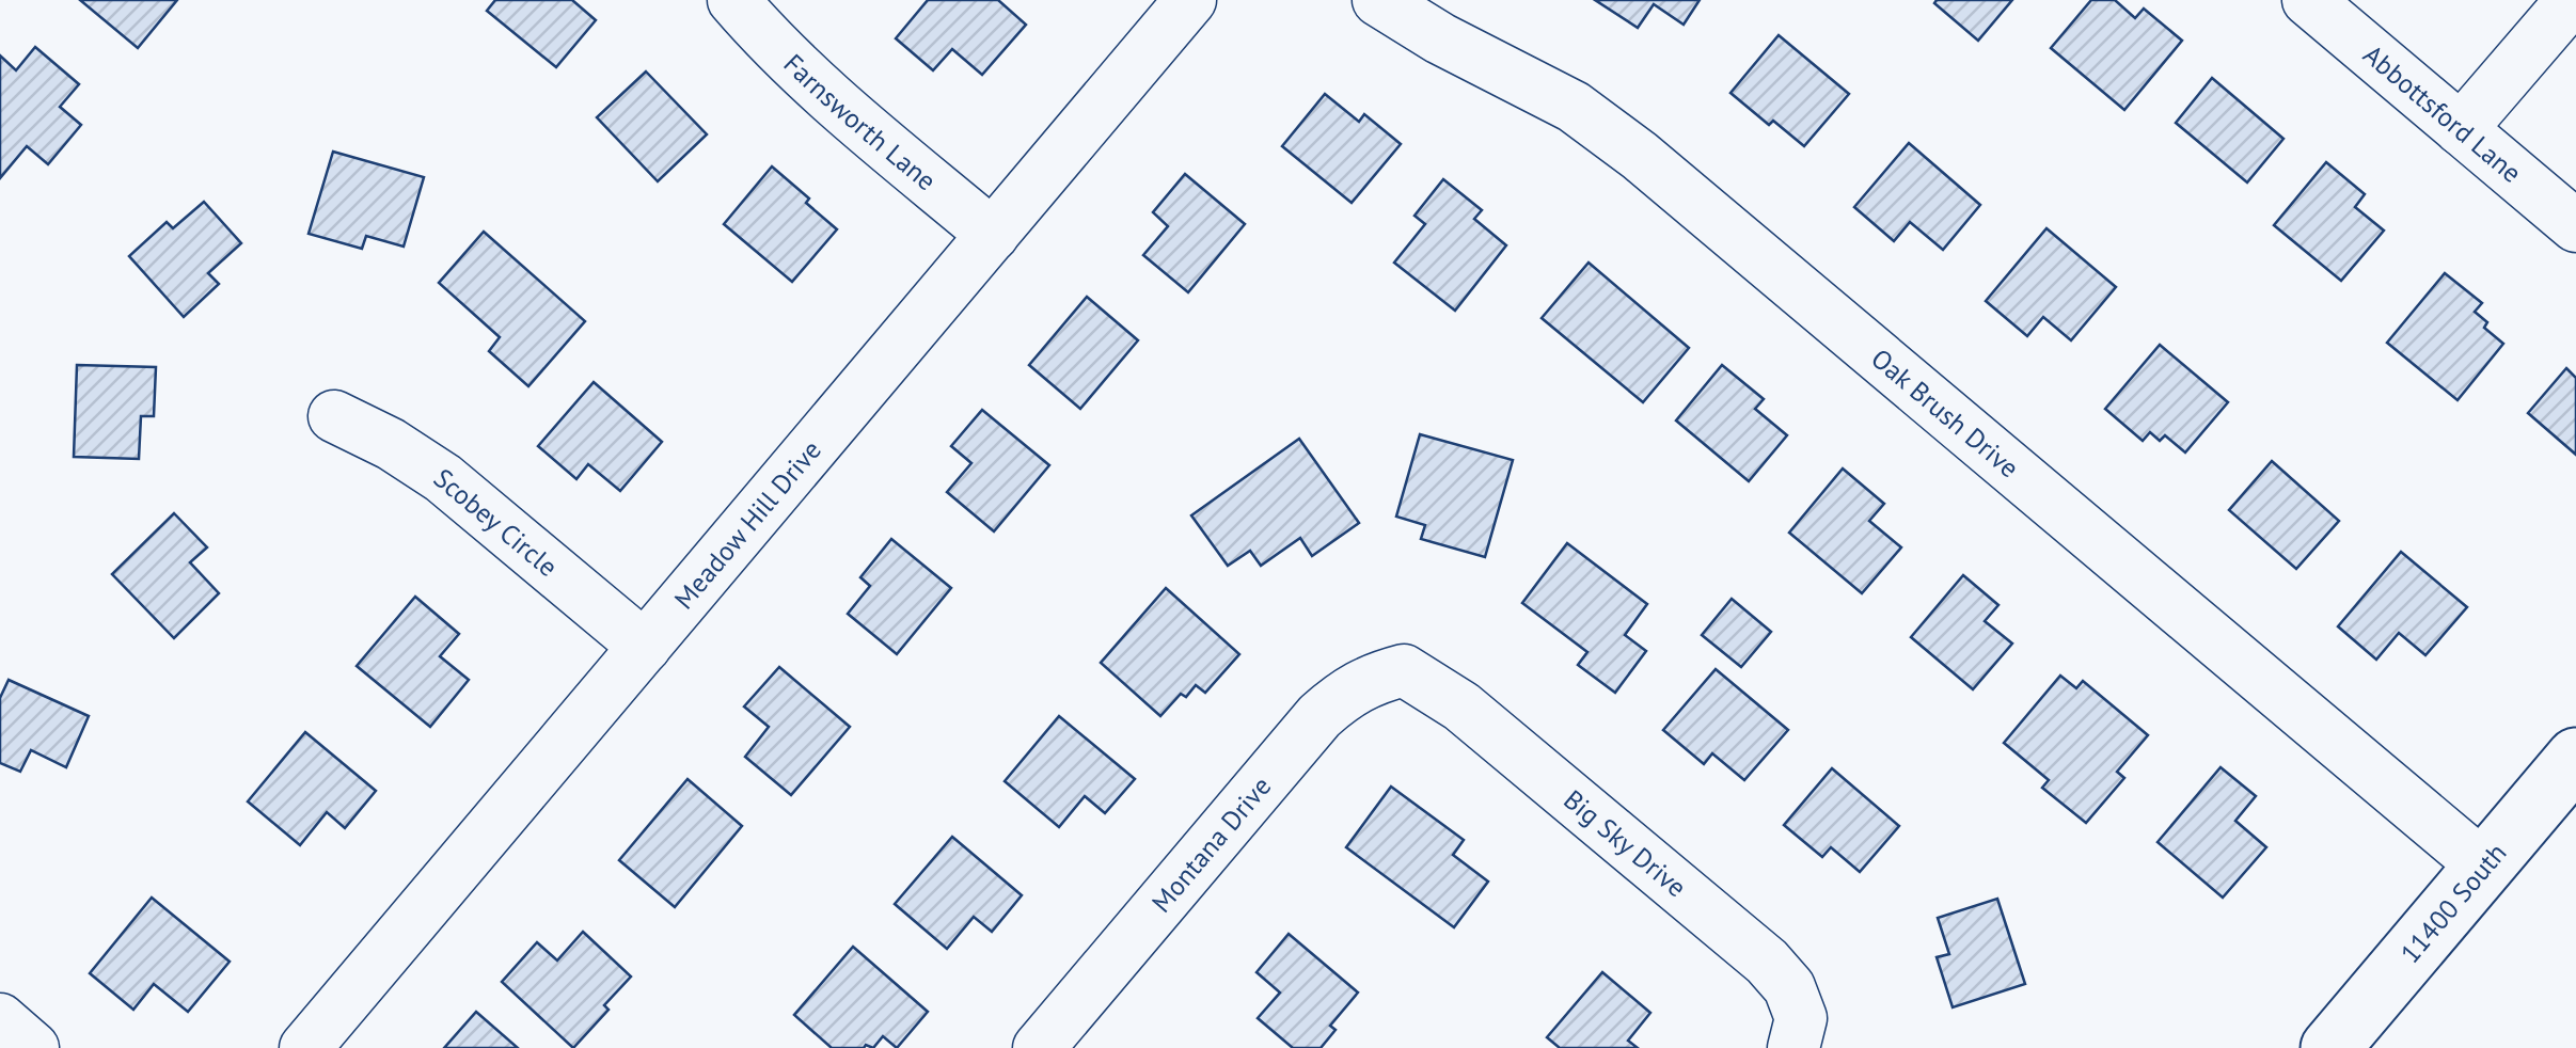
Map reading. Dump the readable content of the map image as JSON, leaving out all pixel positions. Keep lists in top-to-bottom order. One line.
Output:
{"streets":{"main road":["11400 South"],"street":["Abbottsford Lane","Farnsworth Lane","Oak Brush Drive","Scobey Circle","Meadow Hill Drive","Big Sky Drive","Montana Drive"]},"crossings":[["Farnsworth Lane","Meadow Hill Drive"],["Oak Brush Drive","11400 South"],["Scobey Circle","Meadow Hill Drive"],["Big Sky Drive","Montana Drive"]]}
